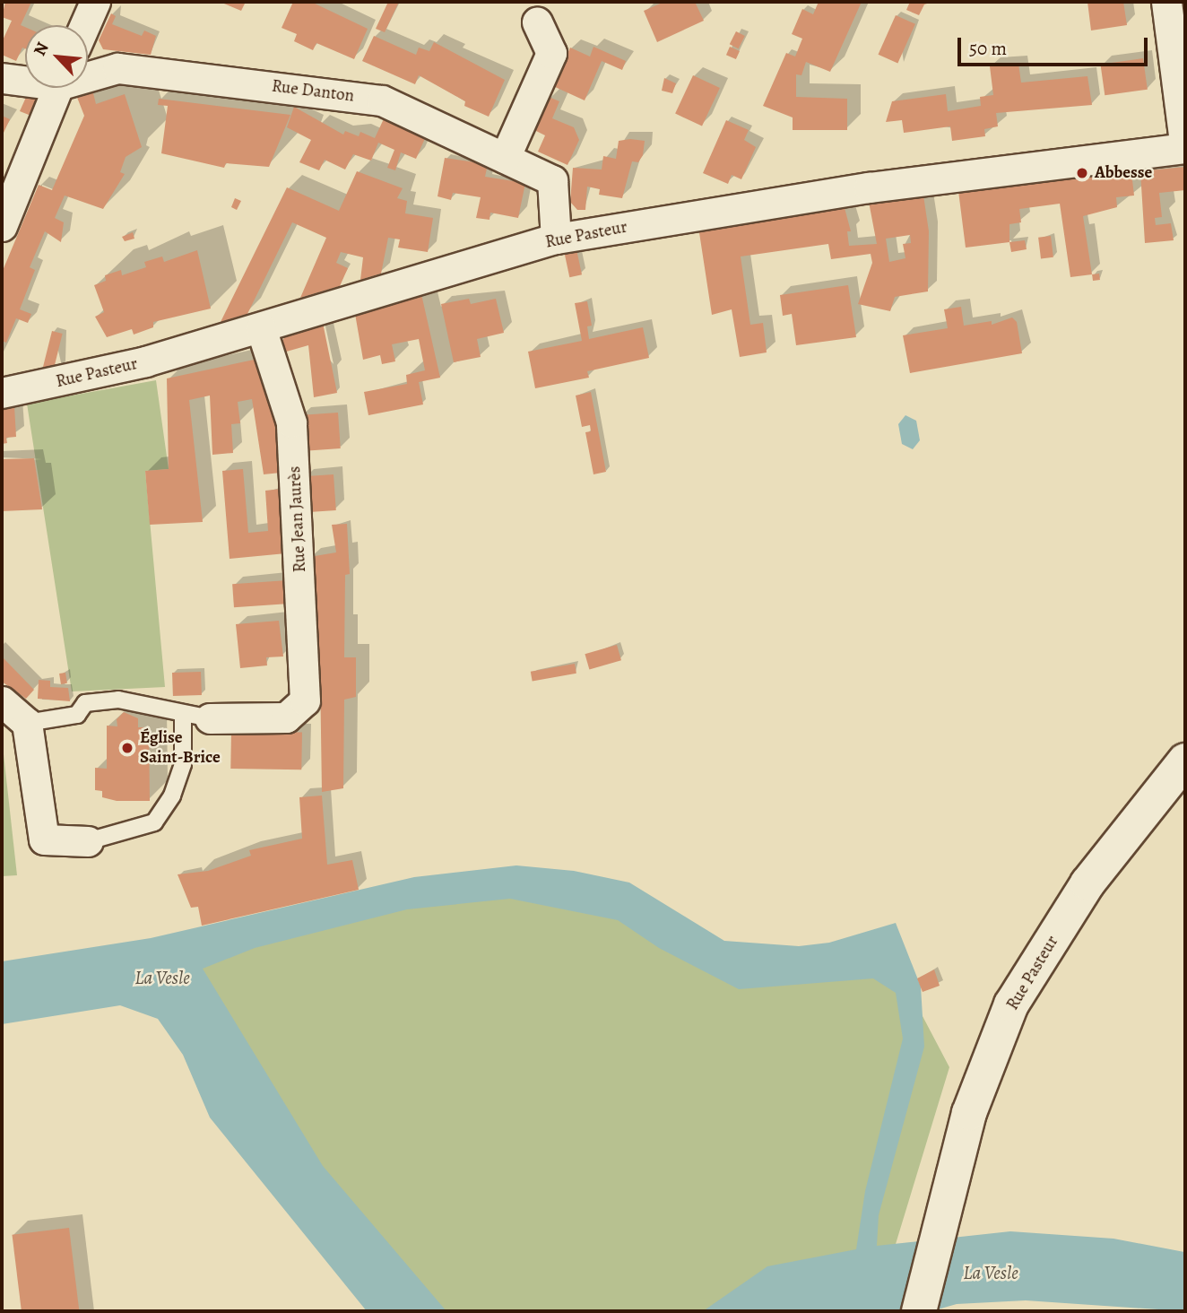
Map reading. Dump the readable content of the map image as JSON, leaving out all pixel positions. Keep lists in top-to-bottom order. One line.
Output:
{"streets":{"street":["Rue Danton","Rue Pasteur","Rue Jean Jaurès"]},"crossings":[["Rue Danton","Rue Pasteur"],["Rue Pasteur","Rue Jean Jaurès"]],"water":["La Vesle"],"places":["Abbesse","Église Saint-Brice"],"scale_bar":"50 m","north":"top left"}
